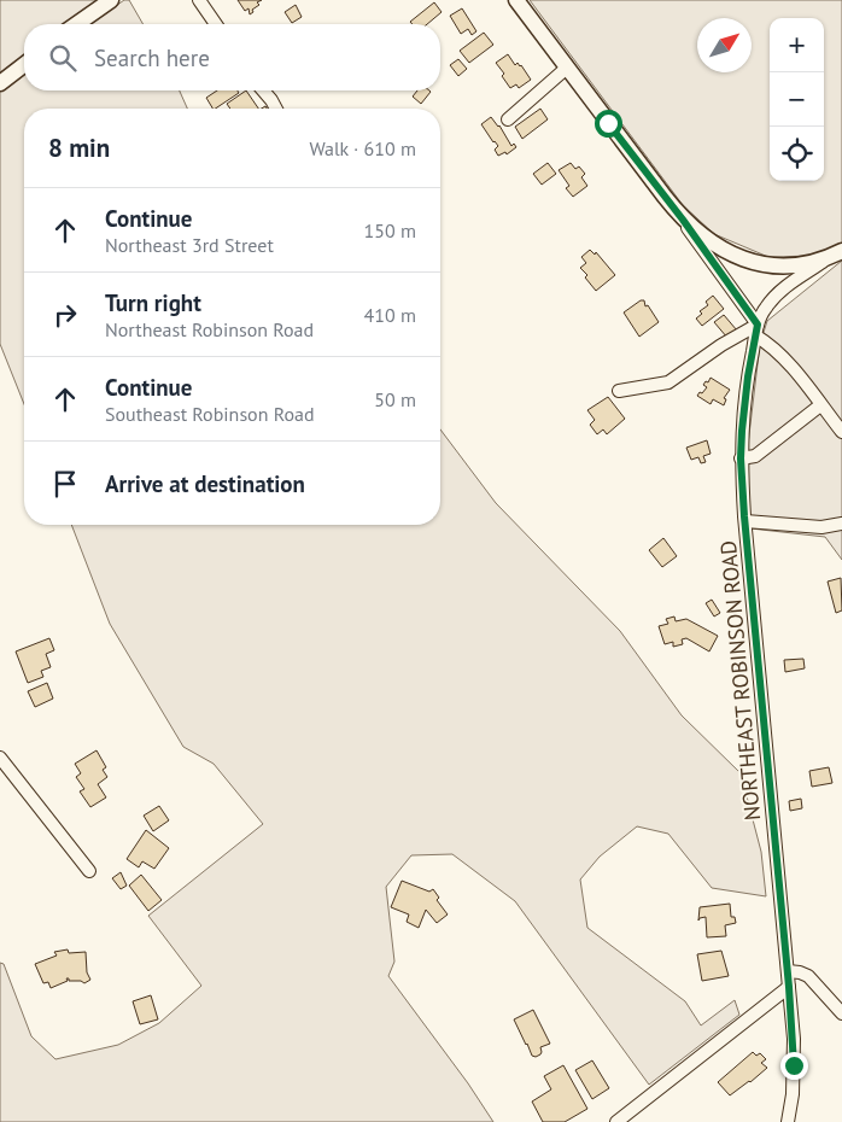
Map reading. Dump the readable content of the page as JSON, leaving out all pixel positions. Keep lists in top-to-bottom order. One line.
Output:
{"streets":{"street":["NORTHEAST ROBINSON ROAD"]},"north":"top right","page":{"map_buttons":["+","−"],"search":"Search here","heading":["8 min","Walk · 610 m"],"list":[["Continue","Northeast 3rd Street","150 m"],["Turn right","Northeast Robinson Road","410 m"],["Continue","Southeast Robinson Road","50 m"],"Arrive at destination"]}}
